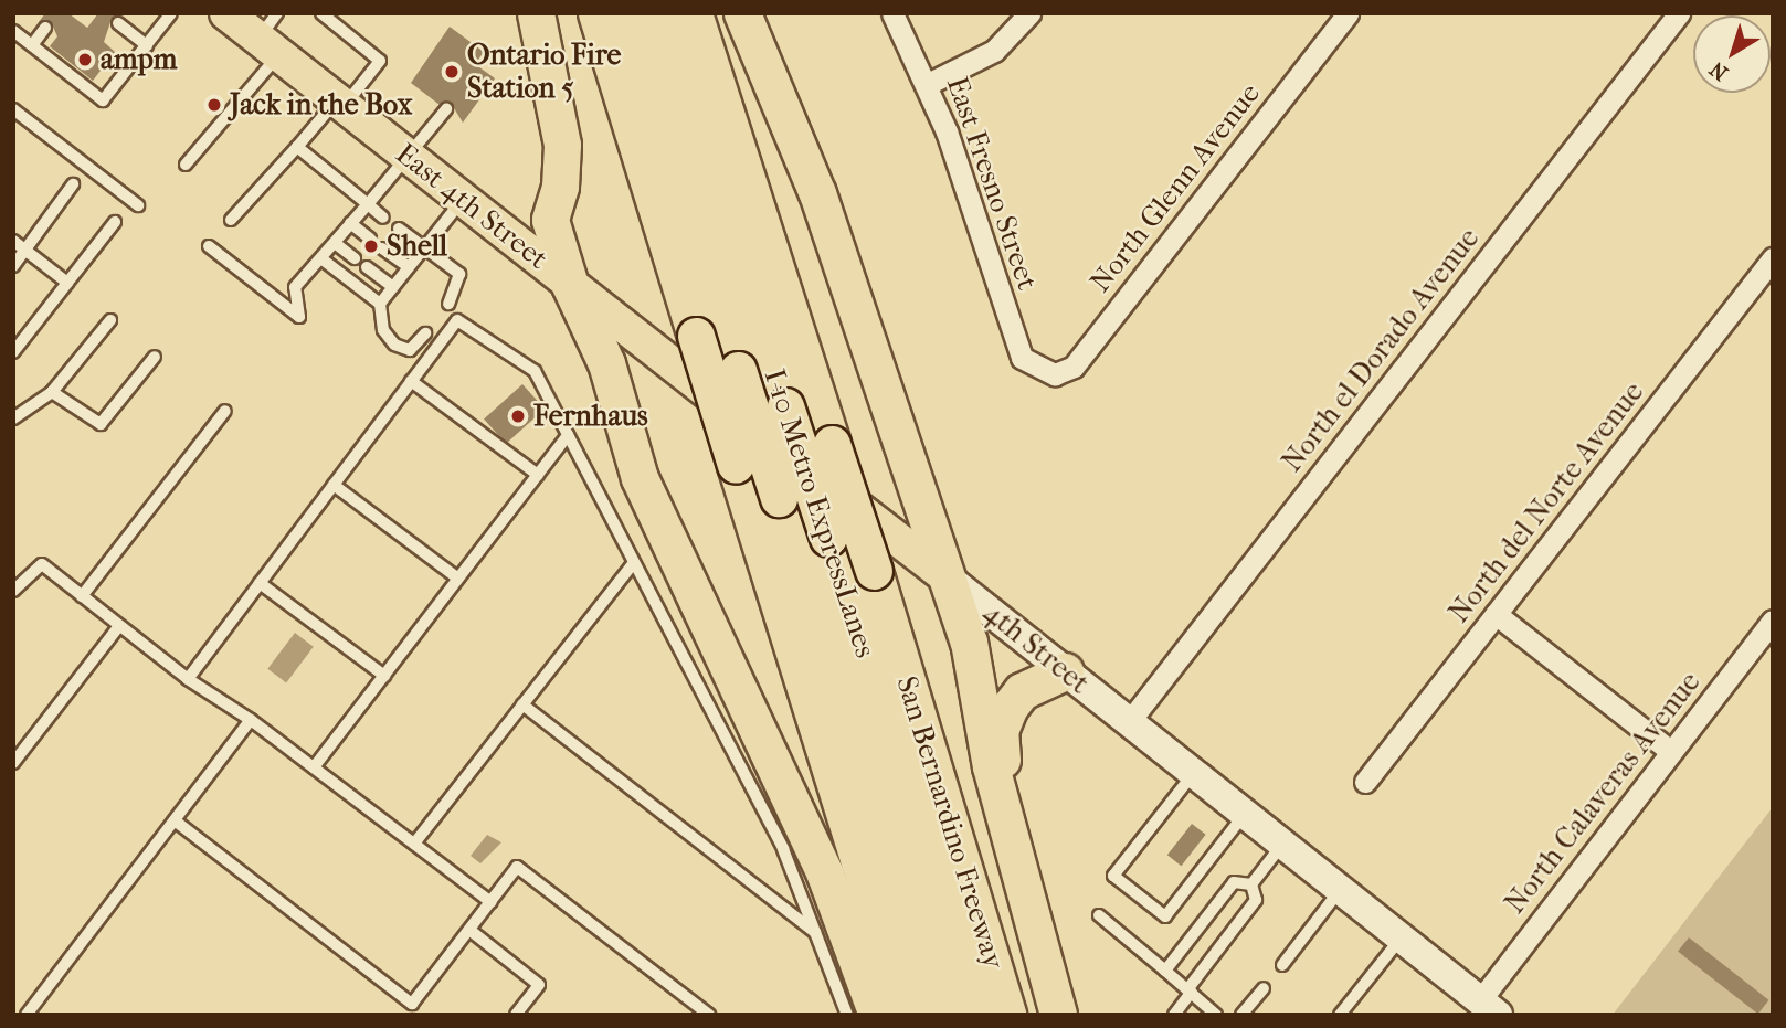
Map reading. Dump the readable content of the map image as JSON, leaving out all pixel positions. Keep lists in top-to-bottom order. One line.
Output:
{"streets":{"highway":["I-10 Metro ExpressLanes","San Bernardino Freeway"],"main road":["East 4th Street","4th Street"],"street":["East Fresno Street","North Glenn Avenue","North el Dorado Avenue","North del Norte Avenue","North Calaveras Avenue"]},"crossings":[["East Fresno Street","North Glenn Avenue"],["East 4th Street","4th Street"],["North el Dorado Avenue","4th Street"],["4th Street","North Calaveras Avenue"]],"places":["ampm","Ontario Fire Station 5","Jack in the Box","Shell","Fernhaus"],"north":"bottom left"}
